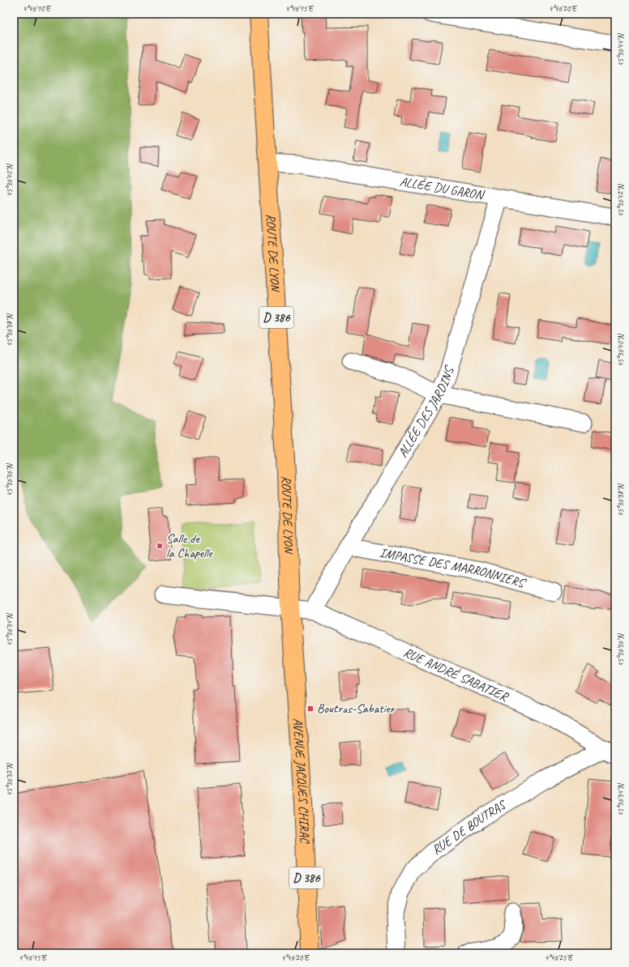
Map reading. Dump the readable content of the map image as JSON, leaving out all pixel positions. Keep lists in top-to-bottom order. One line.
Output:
{"streets":{"main road":["ROUTE DE LYON","D 386","AVENUE JACQUES CHIRAC"],"street":["ALLÉE DU GARON","ALLÉE DES JARDINS","IMPASSE DES MARRONNIERS","RUE ANDRÉ SABATIER","RUE DE BOUTRAS"]},"crossings":[["ALLÉE DU GARON","ROUTE DE LYON"],["ALLÉE DU GARON","ALLÉE DES JARDINS"],["ROUTE DE LYON","RUE ANDRÉ SABATIER"],["ROUTE DE LYON","AVENUE JACQUES CHIRAC"],["ALLÉE DES JARDINS","IMPASSE DES MARRONNIERS"],["ALLÉE DES JARDINS","RUE ANDRÉ SABATIER"],["RUE ANDRÉ SABATIER","AVENUE JACQUES CHIRAC"],["RUE ANDRÉ SABATIER","RUE DE BOUTRAS"]],"places":{"other":["Salle de la Chapelle"],"transit":["Boutras-Sabatier"]},"coordinates":["4°46'10\"E","4°46'15\"E","4°46'20\"E","45°36'44\"N","45°36'40\"N","45°36'42\"N","45°36'38\"N","45°36'36\"N","45°36'34\"N","45°36'32\"N","4°46'25\"E"]}
